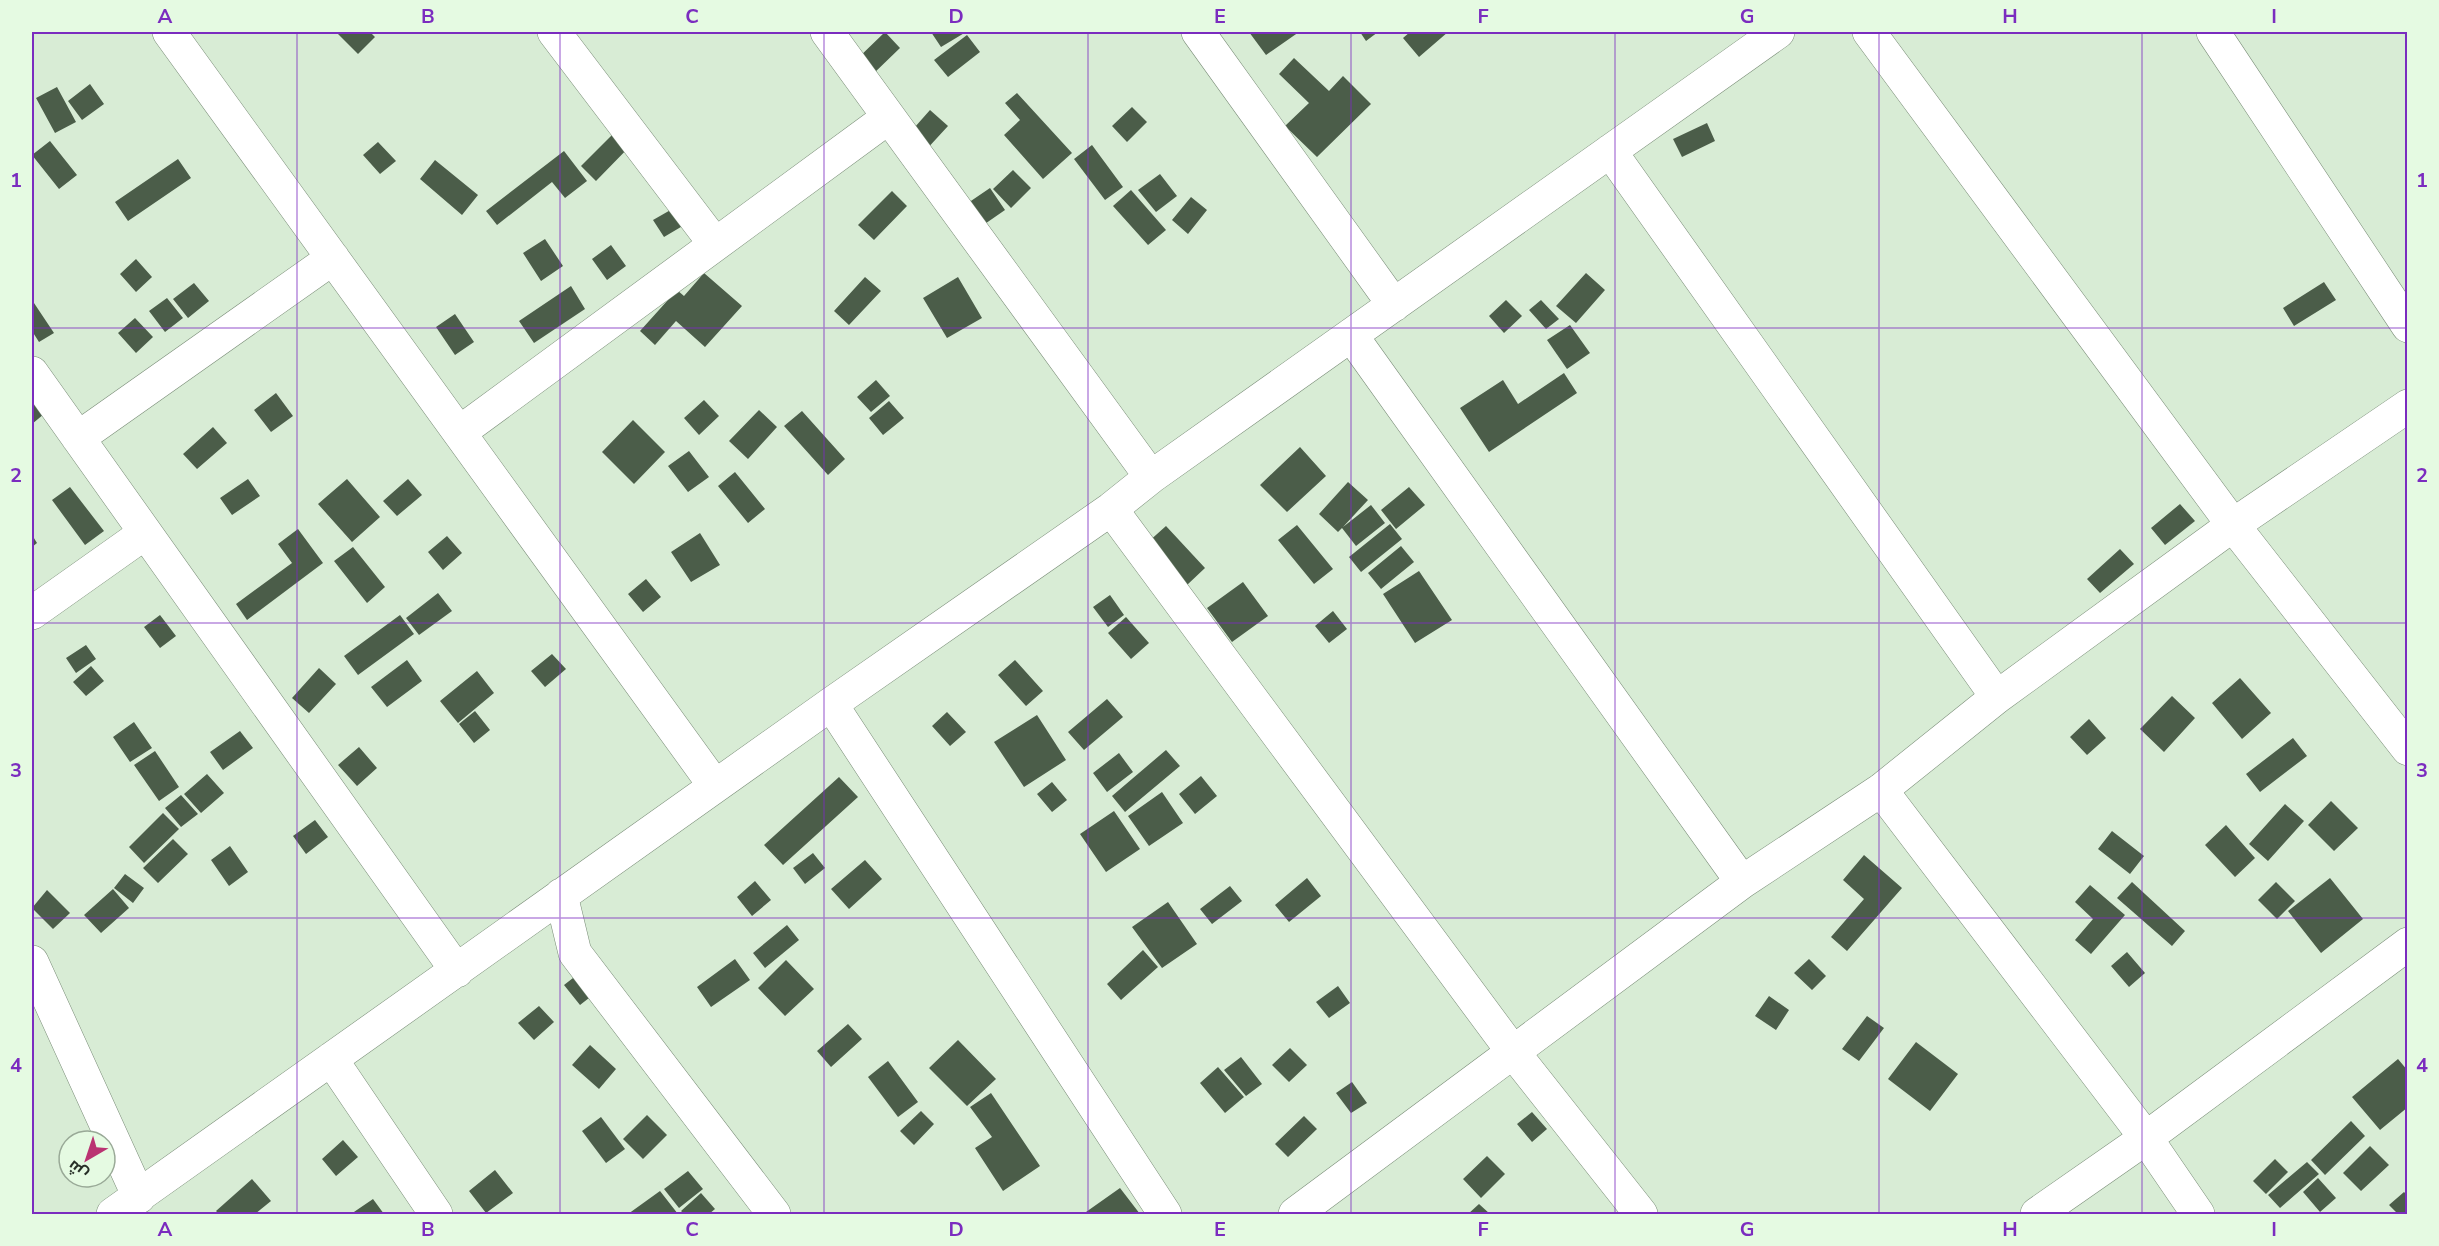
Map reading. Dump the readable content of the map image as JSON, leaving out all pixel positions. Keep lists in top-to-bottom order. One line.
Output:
{"north":"bottom left","grid":{"columns":["A","B","C","D","E","F","G","H","I"],"rows":["1","2","3","4"]}}
